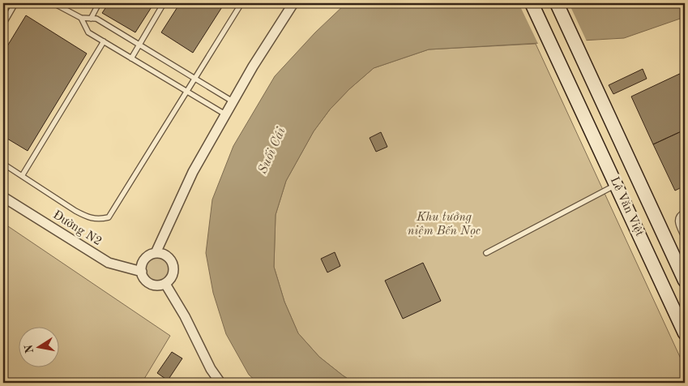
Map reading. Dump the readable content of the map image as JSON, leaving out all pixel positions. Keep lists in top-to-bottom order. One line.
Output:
{"streets":{"main road":["Lê Văn Việt"],"street":["Đường N2"]},"water":["Suối Cái"],"parks":["Khu tưởng niệm Bến Nọc"],"north":"left"}
